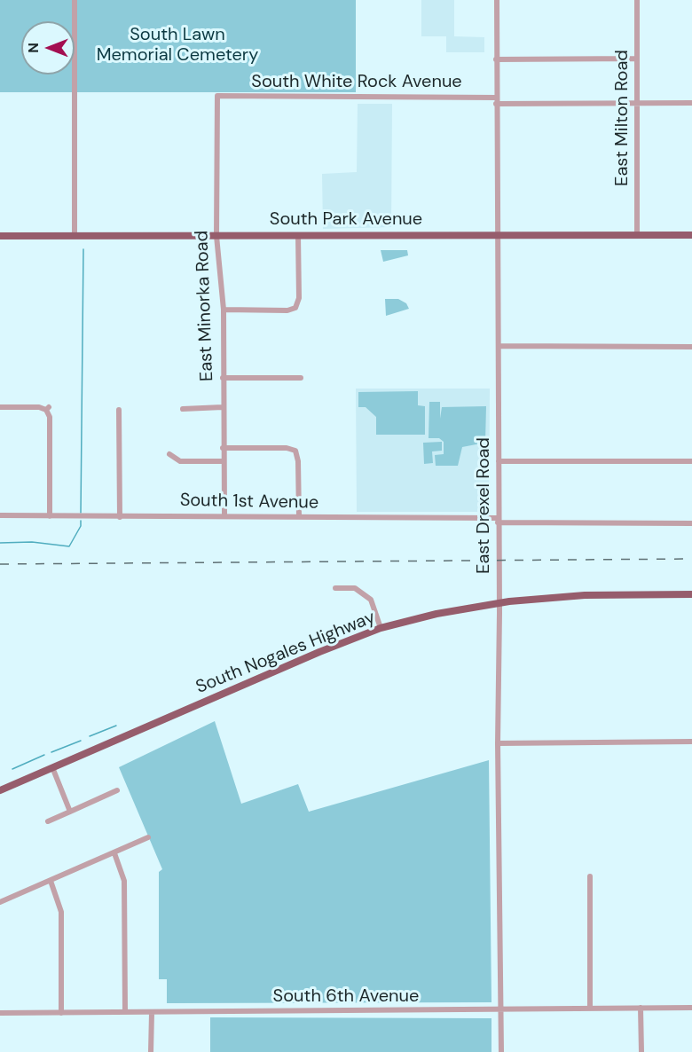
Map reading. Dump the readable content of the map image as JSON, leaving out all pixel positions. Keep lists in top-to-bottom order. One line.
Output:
{"streets":{"main road":["South Park Avenue","South Nogales Highway"],"street":["South White Rock Avenue","East Milton Road","East Minorka Road","South 1st Avenue","East Drexel Road","South 6th Avenue"]},"crossings":[["South White Rock Avenue","East Milton Road"],["South White Rock Avenue","East Minorka Road"],["South White Rock Avenue","East Drexel Road"],["East Milton Road","South Park Avenue"],["South Park Avenue","East Minorka Road"],["South Park Avenue","East Drexel Road"],["East Minorka Road","South 1st Avenue"],["South 1st Avenue","East Drexel Road"],["East Drexel Road","South Nogales Highway"],["East Drexel Road","South 6th Avenue"]],"parks":["South Lawn Memorial Cemetery"],"north":"left"}
